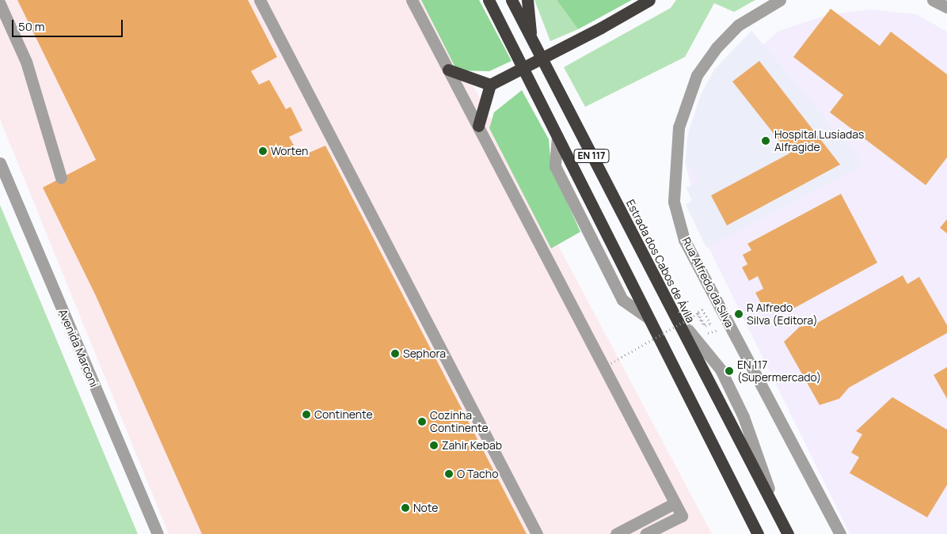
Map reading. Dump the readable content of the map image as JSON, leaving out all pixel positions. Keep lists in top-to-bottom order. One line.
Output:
{"streets":{"highway":["EN 117","Estrada dos Cabos de Ávila"],"street":["Rua Alfredo da Silva","Avenida Marconi"]},"places":["Hospital Lusíadas Alfragide","Worten","R Alfredo Silva (Editora)","Sephora","EN 117 (Supermercado)","Continente","Cozinha Continente","Zahir Kebab","O Tacho","Note"],"scale_bar":"50 m"}
